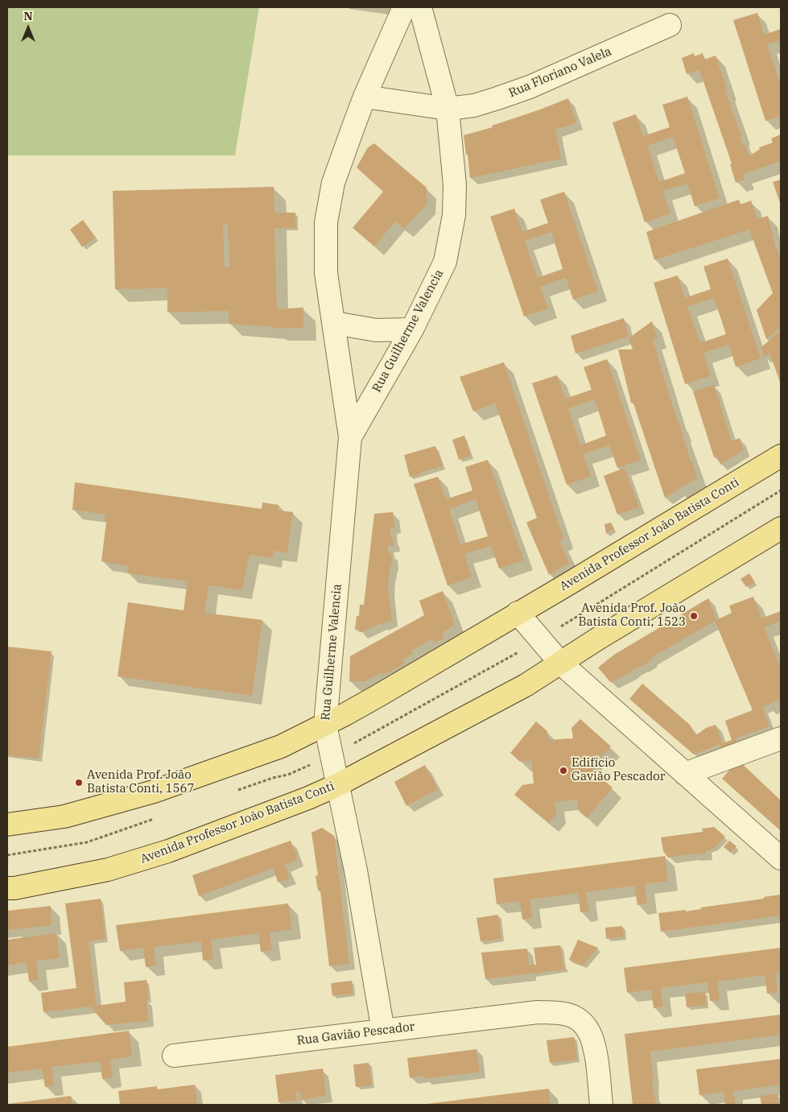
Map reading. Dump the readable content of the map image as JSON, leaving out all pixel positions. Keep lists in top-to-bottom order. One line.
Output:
{"streets":{"main road":["Avenida Professor João Batista Conti"],"street":["Rua Floriano Valela","Rua Guilherme Valencia","Rua Gavião Pescador"]},"crossings":[["Rua Floriano Valela","Rua Guilherme Valencia"],["Rua Guilherme Valencia","Avenida Professor João Batista Conti"],["Rua Guilherme Valencia","Rua Gavião Pescador"]],"places":["Avenida Prof. João Batista Conti, 1523","Edifício Gavião Pescador","Avenida Prof. João Batista Conti, 1567"],"north":"top"}
